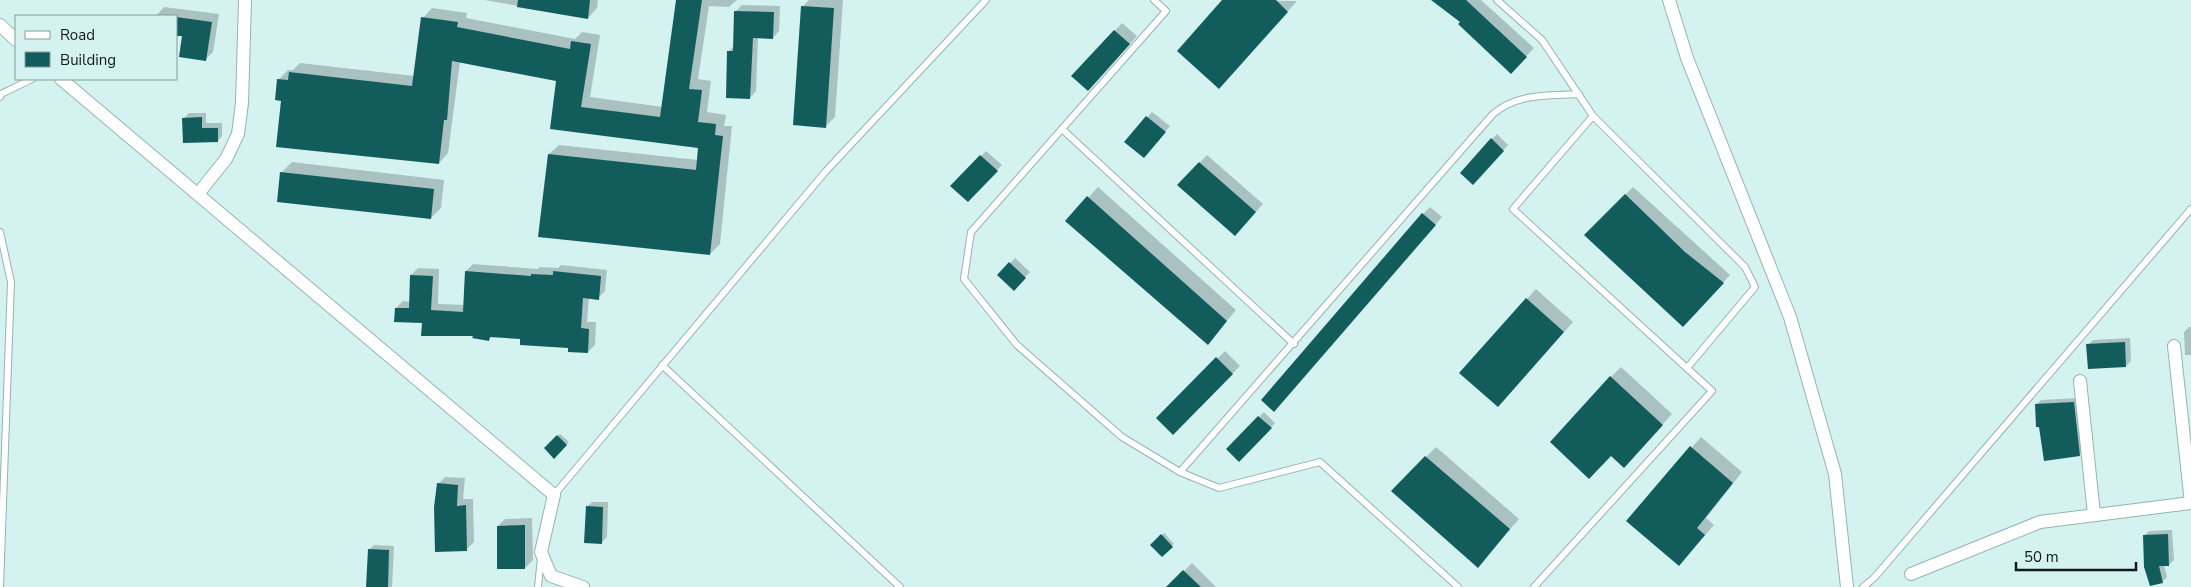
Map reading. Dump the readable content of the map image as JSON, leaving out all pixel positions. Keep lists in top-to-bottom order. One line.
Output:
{"legend":["Road","Building"],"scale_bar":"50 m"}
